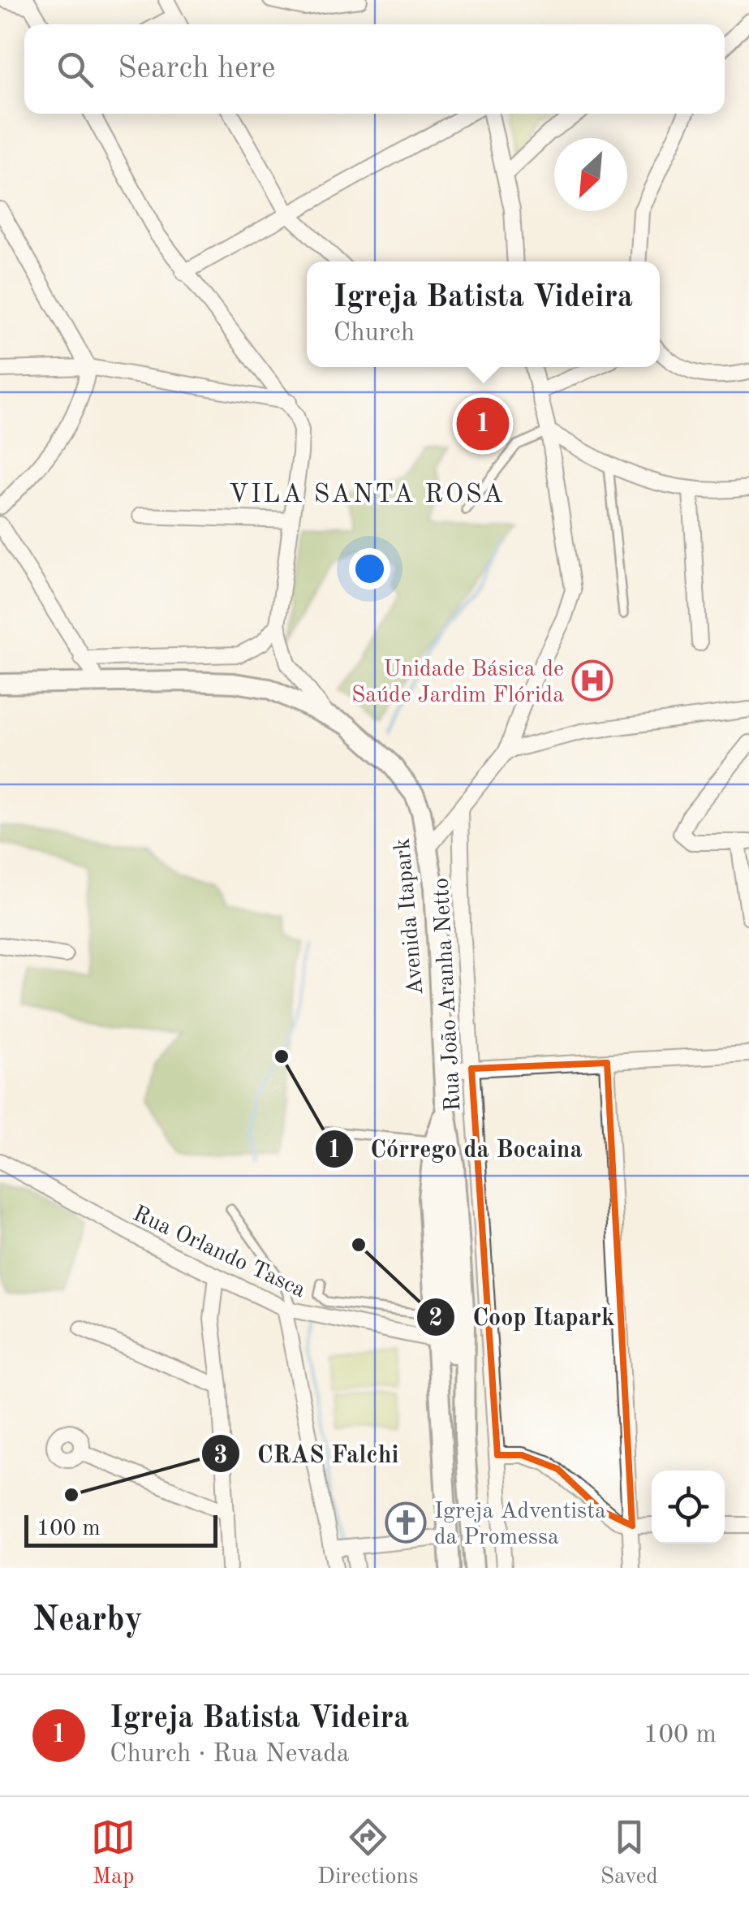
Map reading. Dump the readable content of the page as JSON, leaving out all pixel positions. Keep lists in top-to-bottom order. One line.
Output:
{"streets":{"main road":["Avenida Itapark"],"street":["Rua João Aranha Netto","Rua Orlando Tasca"]},"districts":["VILA SANTA ROSA"],"places":{"hospital":["Unidade Básica de Saúde Jardim Flórida"],"other":["Córrego da Bocaina","Coop Itapark","CRAS Falchi"],"church":["Igreja Adventista da Promessa"]},"scale_bar":"100 m","north":"bottom left","page":{"search":"Search here","popup":["Igreja Batista Videira","Church"],"pins":"1","scale":"100 m","heading":"Nearby","list":[{"mark":"1","name":"Igreja Batista Videira","note":"Church · Rua Nevada","value":"100 m"}],"nav":["Map","Directions","Saved"]}}
